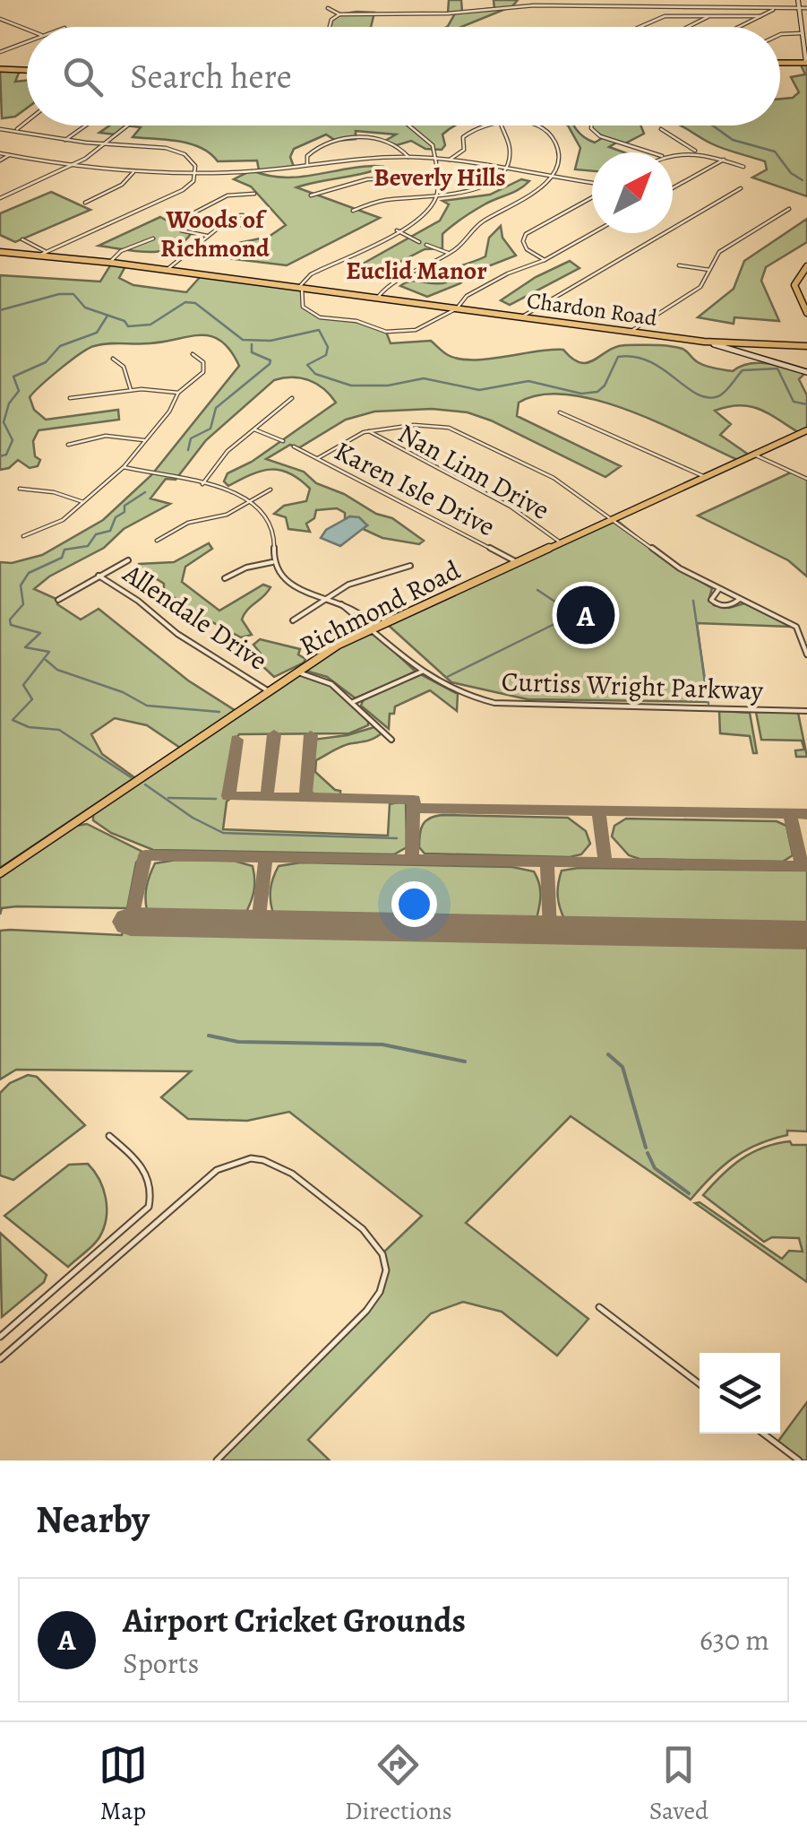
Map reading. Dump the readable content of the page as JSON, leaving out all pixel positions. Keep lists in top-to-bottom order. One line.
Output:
{"streets":{"main road":["Chardon Road","Richmond Road"],"street":["Nan Linn Drive","Karen Isle Drive","Allendale Drive","Curtiss Wright Parkway"]},"crossings":[["Nan Linn Drive","Richmond Road"],["Karen Isle Drive","Richmond Road"],["Richmond Road","Allendale Drive"],["Richmond Road","Curtiss Wright Parkway"]],"districts":["Beverly Hills","Woods of Richmond","Euclid Manor"],"north":"top right","page":{"search":"Search here","pins":"A","heading":"Nearby","list":[{"mark":"A","name":"Airport Cricket Grounds","note":"Sports","value":"630 m"}],"nav":["Map","Directions","Saved"]}}
